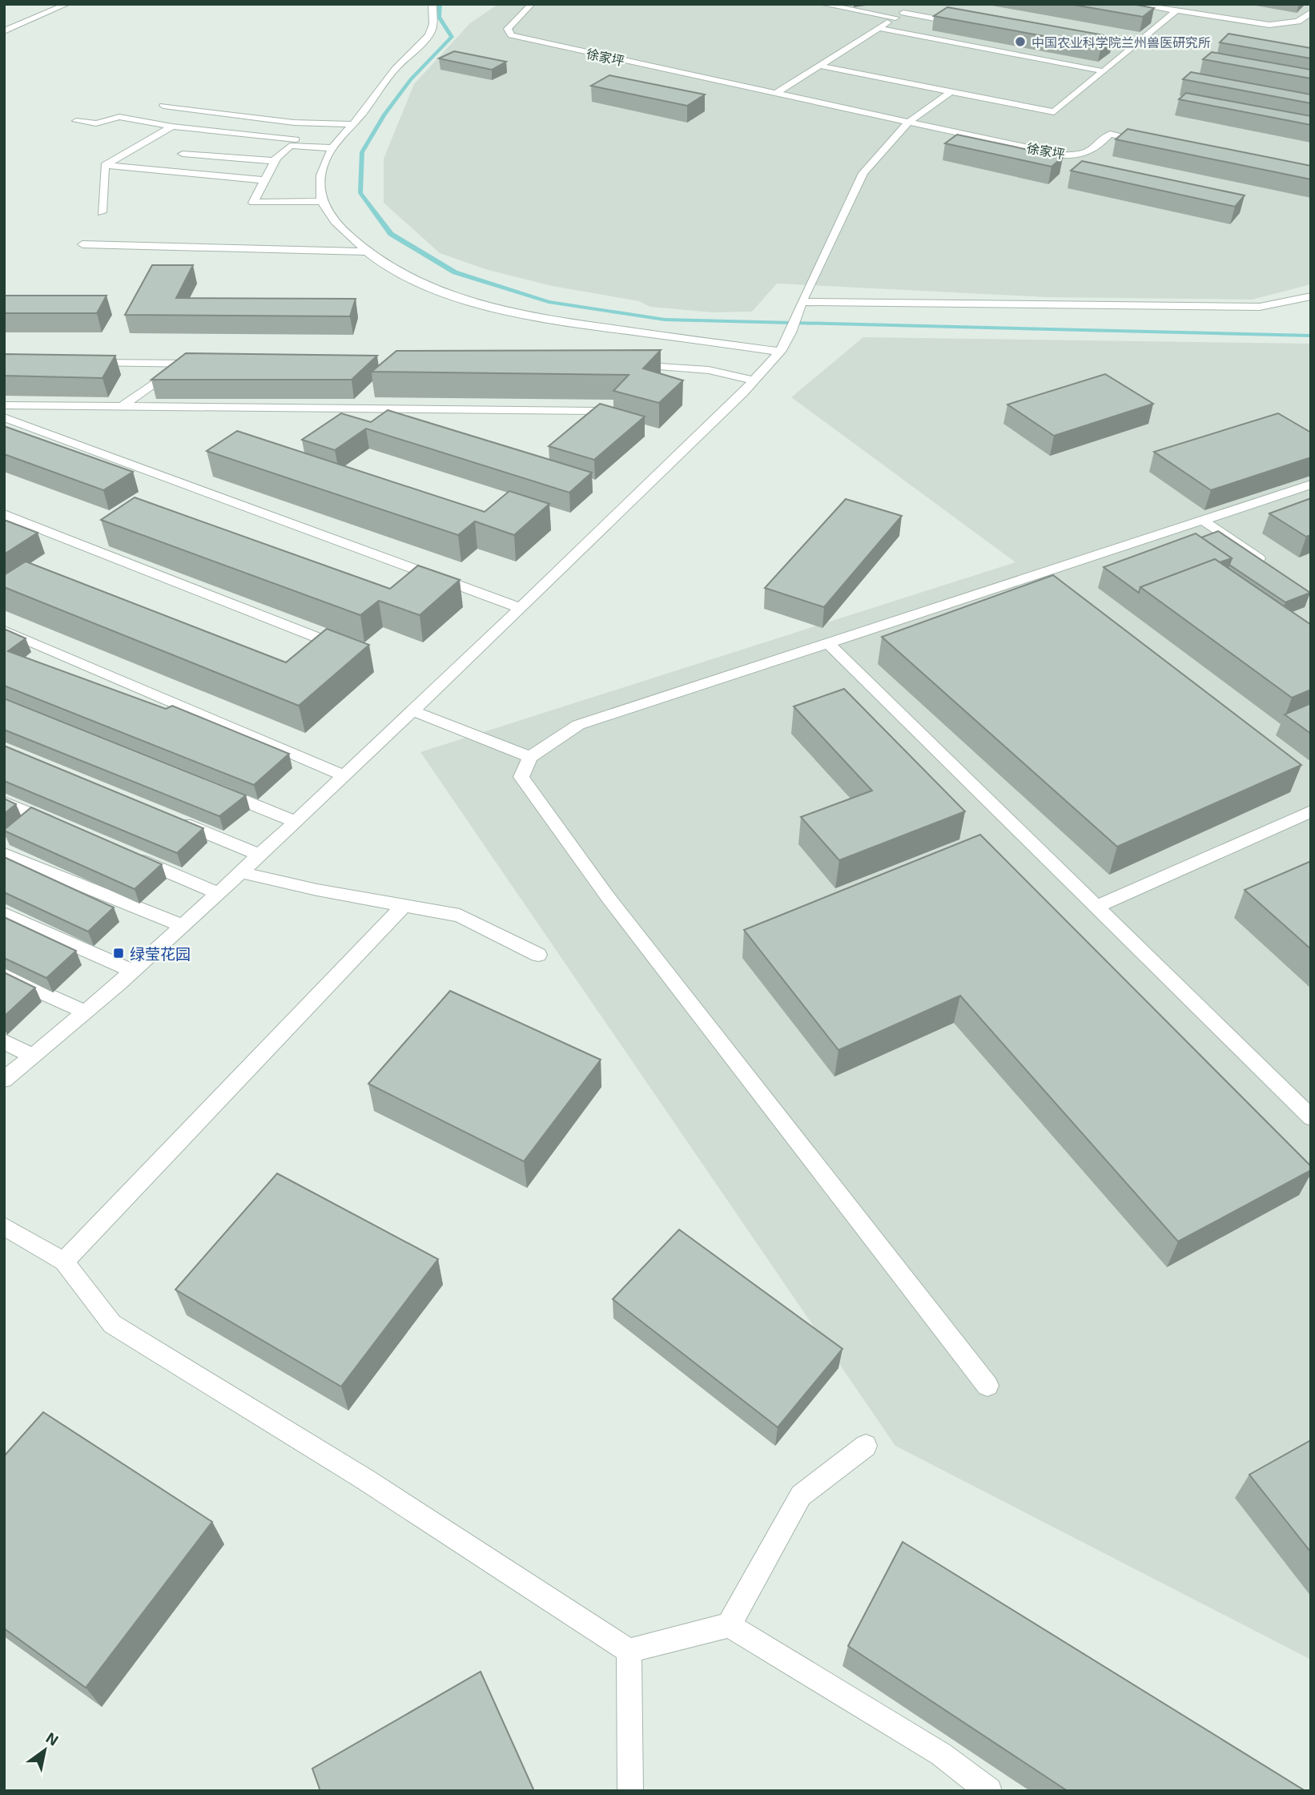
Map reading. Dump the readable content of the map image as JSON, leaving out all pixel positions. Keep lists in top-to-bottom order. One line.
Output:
{"streets":{"street":["徐家坪"]},"places":{"other":["中国农业科学院兰州兽医研究所"],"transit":["绿莹花园"]},"north":"top right"}
